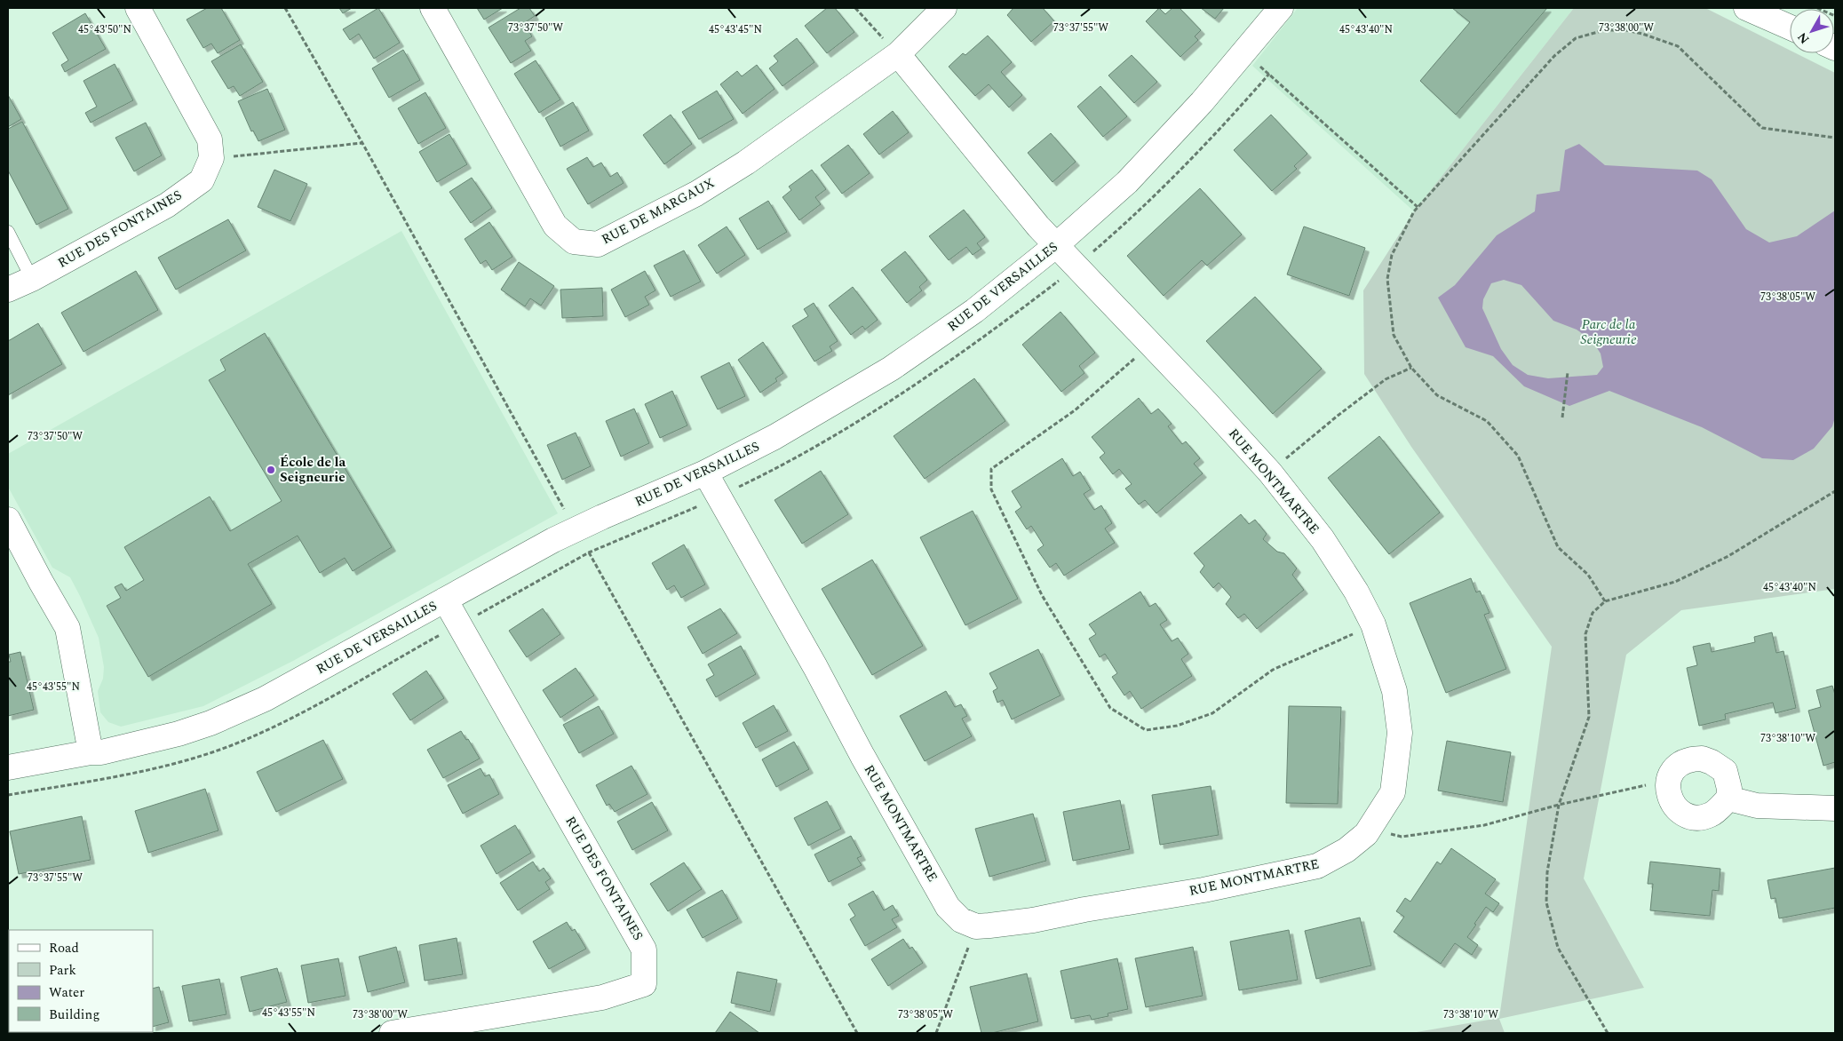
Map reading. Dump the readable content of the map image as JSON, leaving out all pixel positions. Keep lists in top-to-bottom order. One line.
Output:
{"streets":{"street":["RUE DE MARGAUX","RUE DES FONTAINES","RUE DE VERSAILLES","RUE MONTMARTRE"]},"crossings":[["RUE DES FONTAINES","RUE DE VERSAILLES"],["RUE DE VERSAILLES","RUE MONTMARTRE"]],"parks":["Parc de la Seigneurie"],"places":["École de la Seigneurie"],"legend":["Road","Park","Water","Building"],"north":"bottom left","coordinates":["73°37'50\"W","73°37'55\"W","73°38'00\"W","45°43'50\"N","45°43'45\"N","45°43'40\"N","73°38'05\"W","45°43'55\"N","73°38'10\"W"]}
